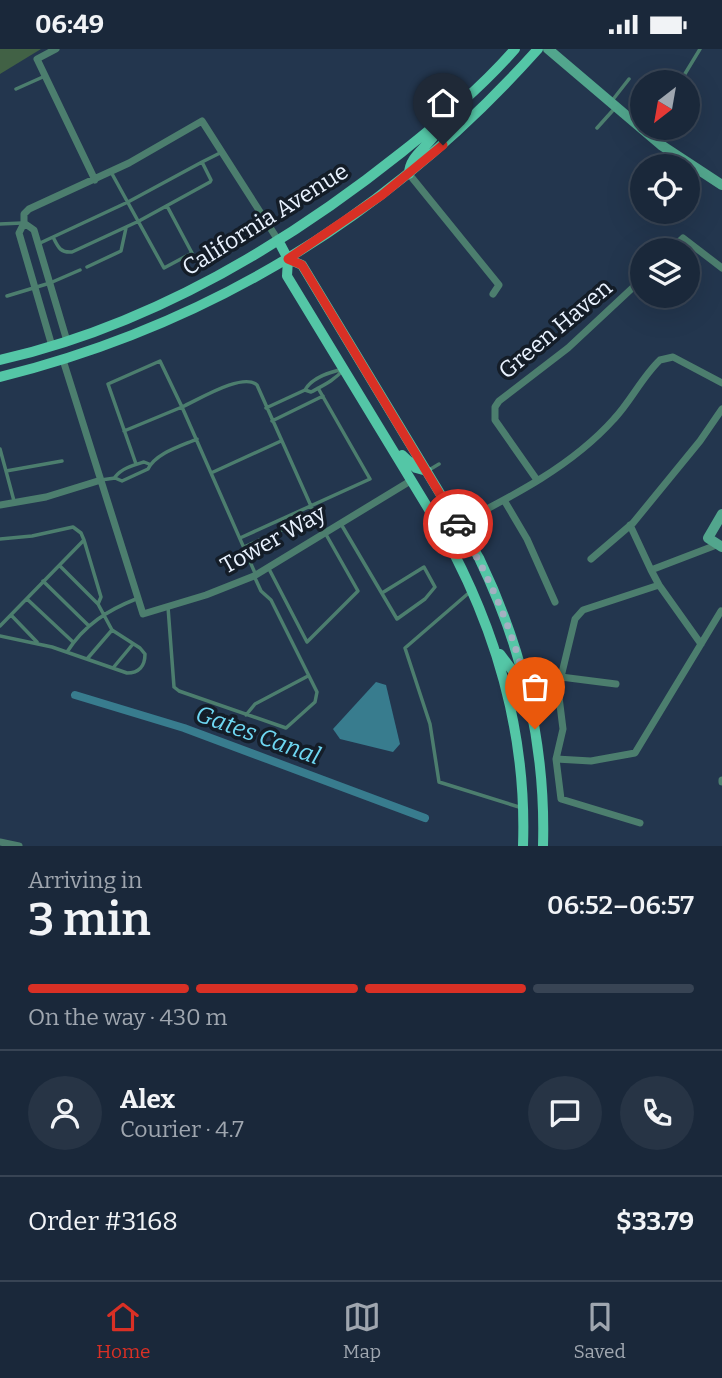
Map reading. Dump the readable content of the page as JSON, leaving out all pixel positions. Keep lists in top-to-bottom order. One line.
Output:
{"streets":{"main road":["California Avenue"],"street":["Green Haven","Tower Way"]},"water":["Gates Canal"],"north":"bottom left","page":{"status":"06:49","heading":["3 min","Arriving in","06:52–06:57"],"panel":["Alex","Courier · 4.7","Order #3168","$33.79"],"bar":"On the way · 430 m","tabs":["Home","Map","Saved"]}}
